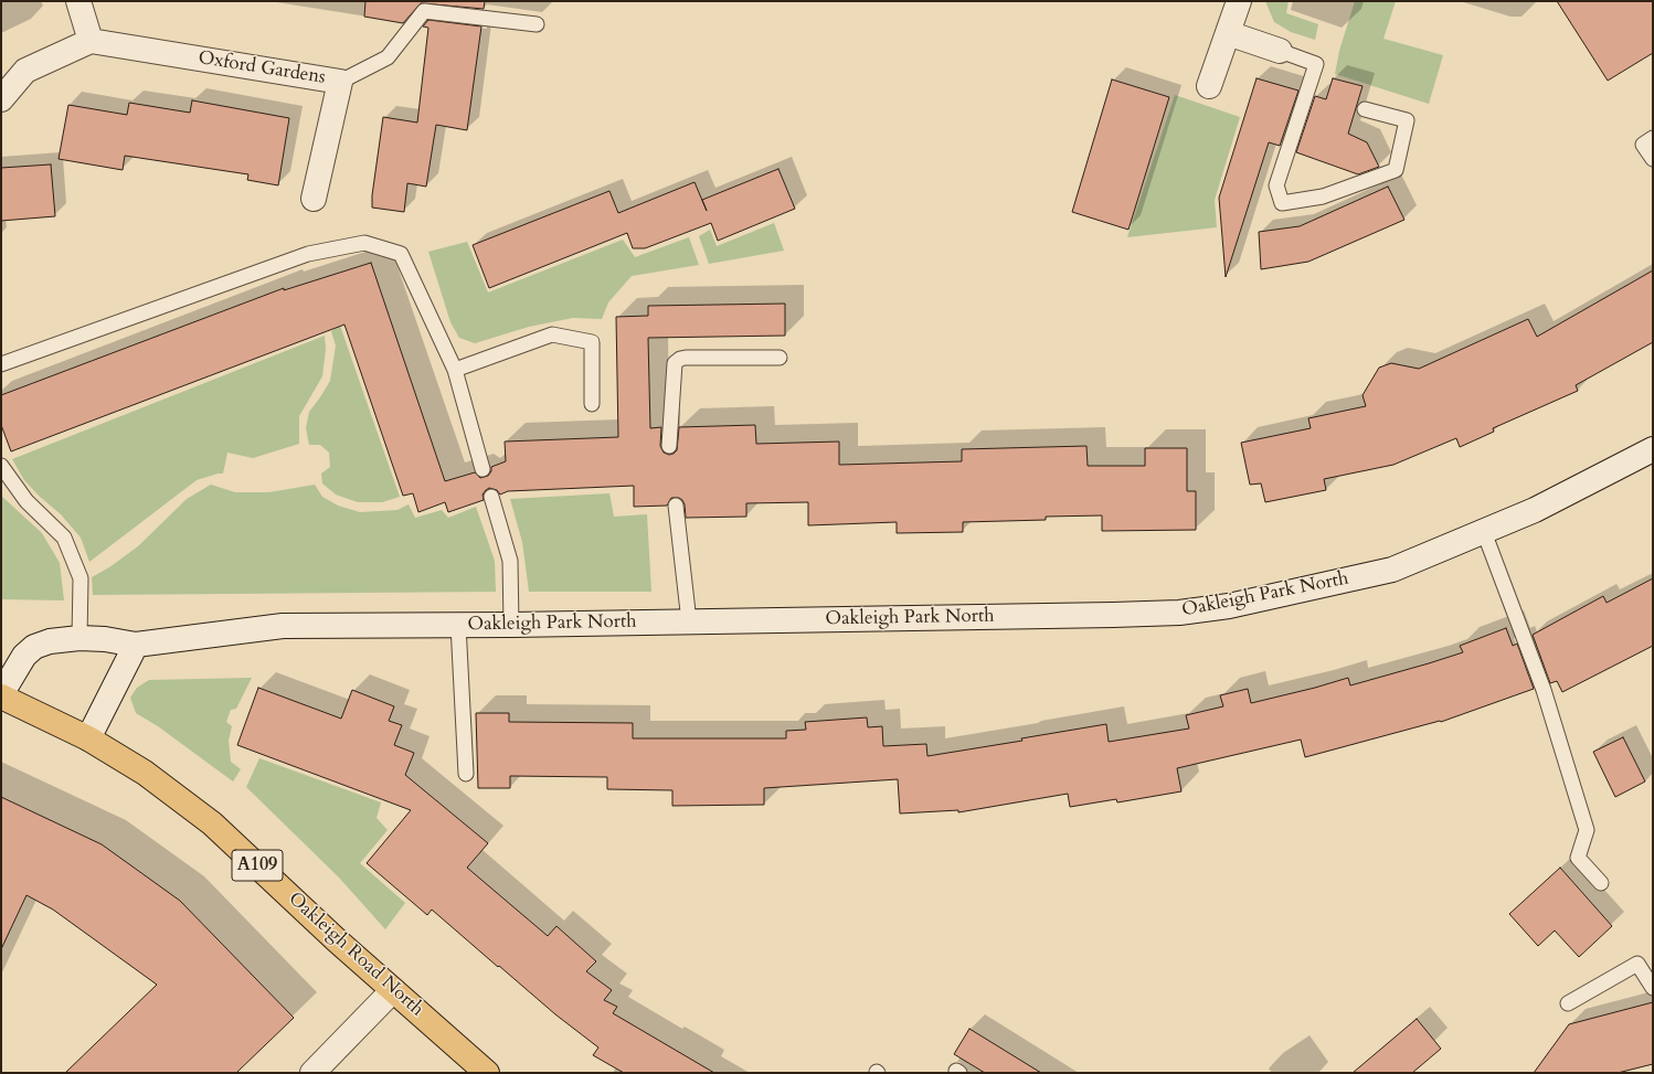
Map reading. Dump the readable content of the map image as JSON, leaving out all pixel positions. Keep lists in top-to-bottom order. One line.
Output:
{"streets":{"main road":["A109","Oakleigh Road North"],"street":["Oxford Gardens","Oakleigh Park North"]},"crossings":[["Oakleigh Park North","Oakleigh Road North"]]}
